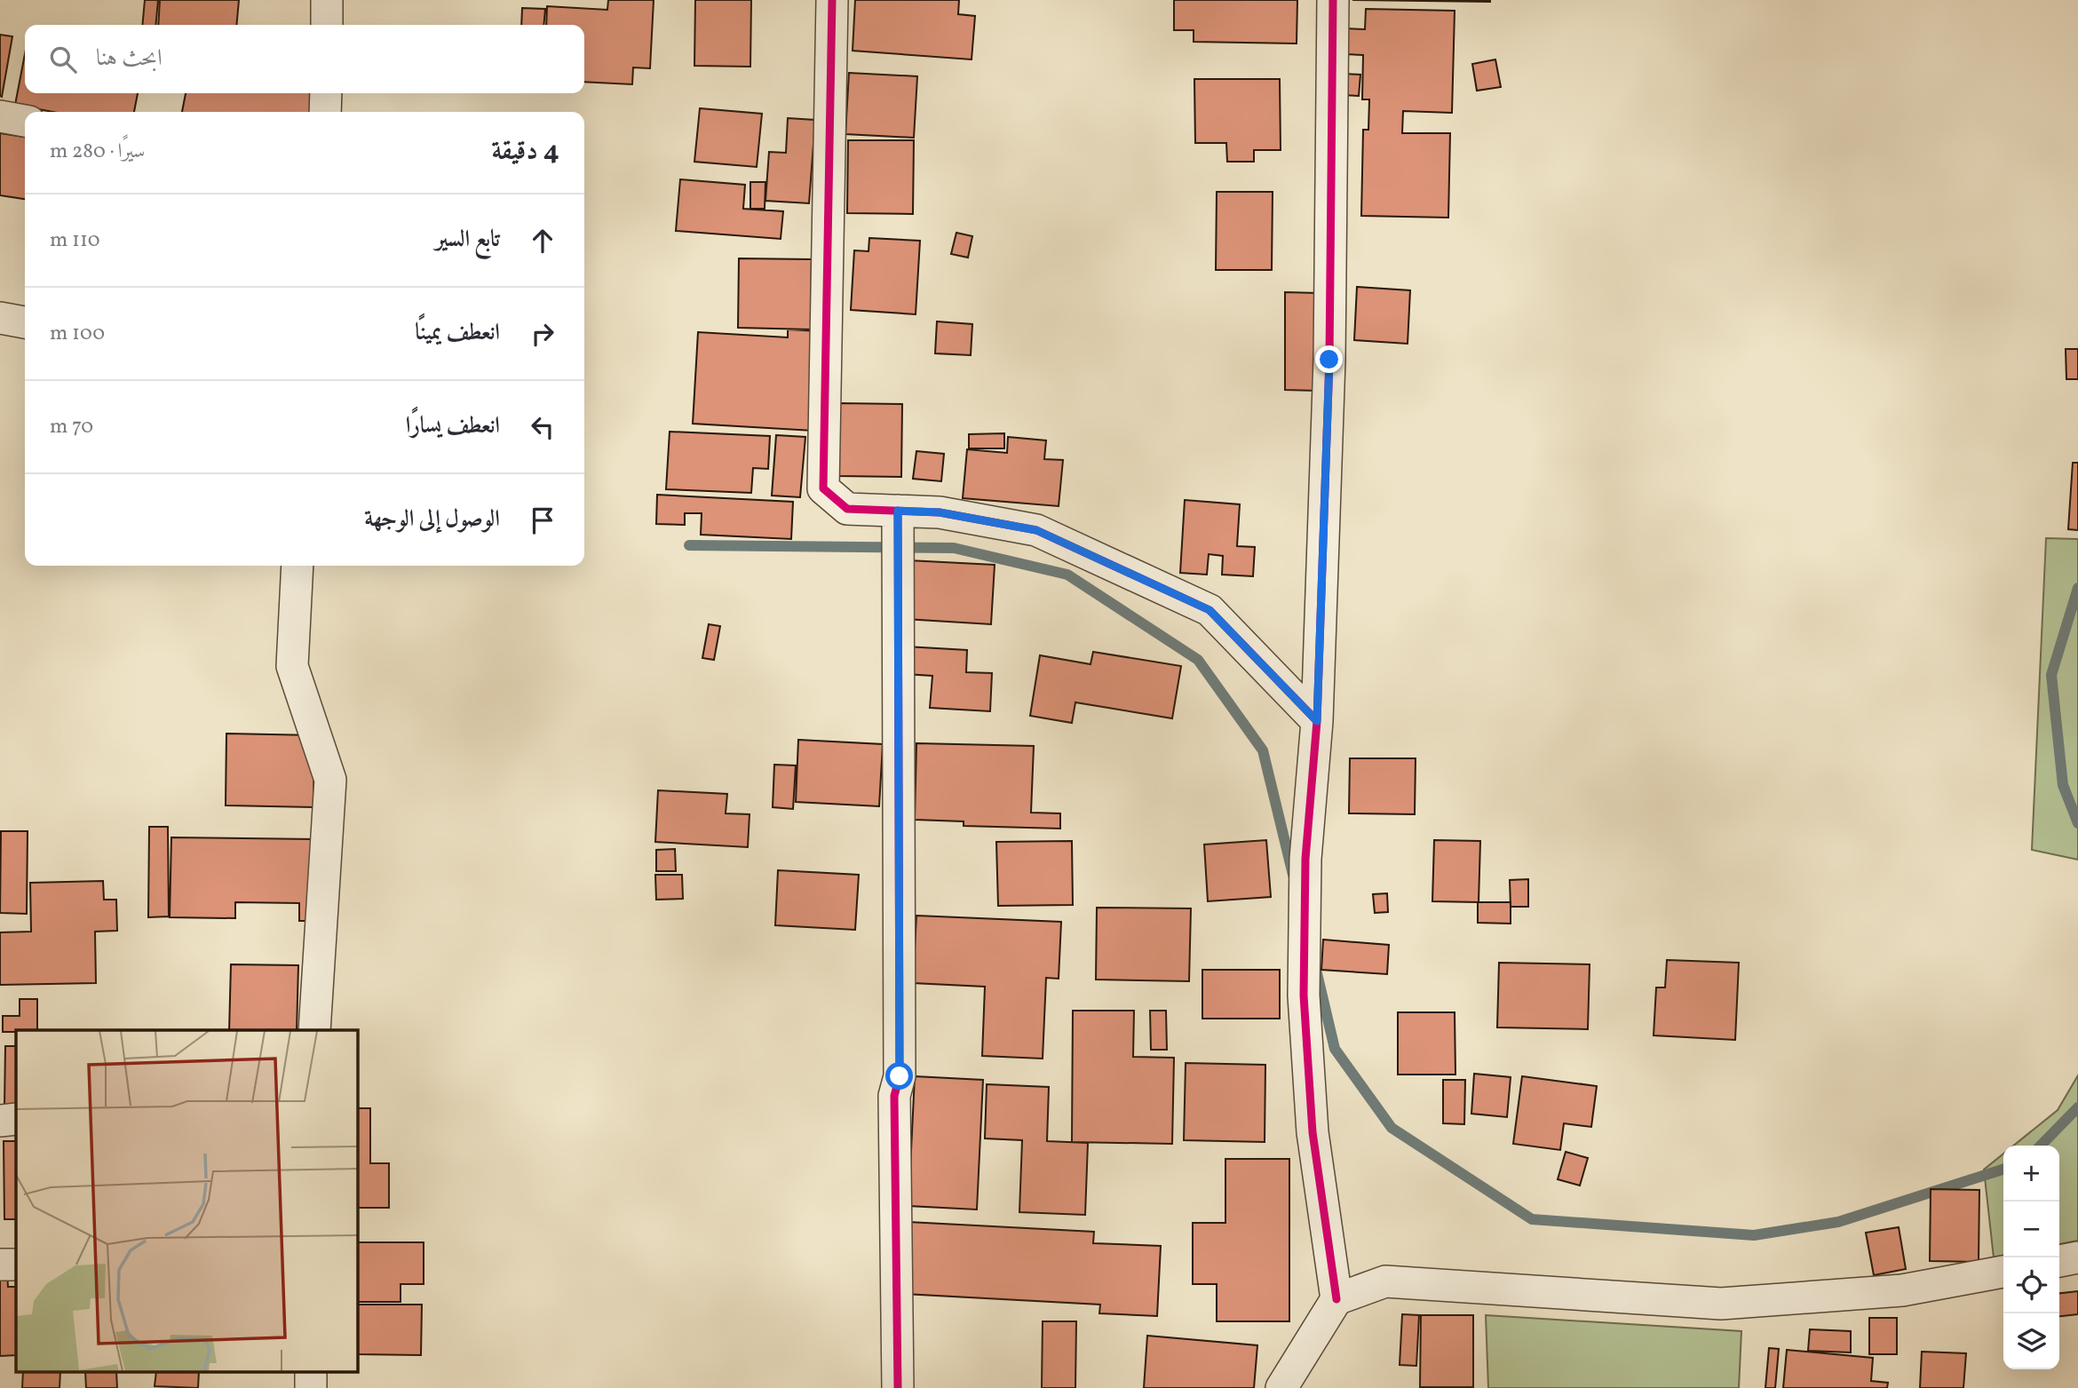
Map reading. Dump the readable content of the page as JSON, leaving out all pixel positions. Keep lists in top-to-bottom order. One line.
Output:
{"page":{"search":"ابحث هنا","heading":["4 دقيقة","سيرًا · 280 m"],"list":[["تابع السير","110 m"],["انعطف يمينًا","100 m"],["انعطف يسارًا","70 m"],"الوصول إلى الوجهة"],"map_buttons":["+","−"]}}
